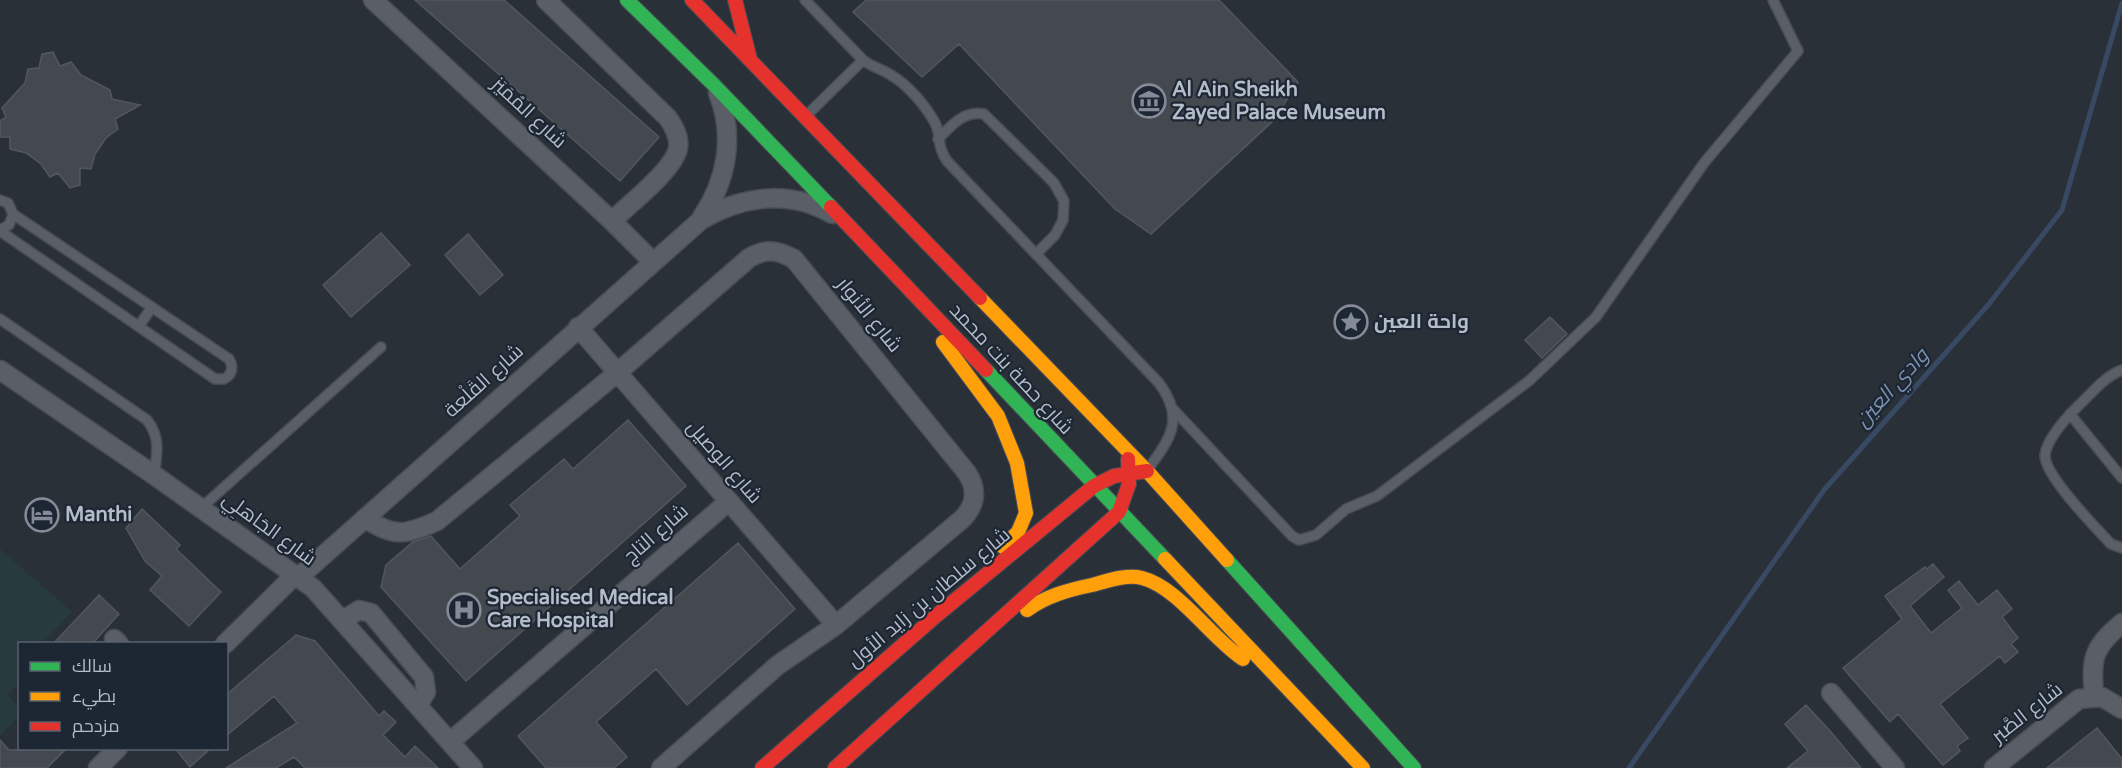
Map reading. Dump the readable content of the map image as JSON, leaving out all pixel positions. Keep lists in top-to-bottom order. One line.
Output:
{"streets":{"main road":["شارع حصة بنت محمد","شارع سلطان بن زايد الأول"],"street":["شارع المُمَيَز","شارع الأنوار","شارع القَلْعة","شارع الوصيل","شارع الجَاهلِي","شارع التاج","شارع الصَّبر"]},"crossings":[["شارع المُمَيَز","شارع القَلْعة"],["شارع الأنوار","شارع القَلْعة"],["شارع الأنوار","شارع الوصيل"],["شارع حصة بنت محمد","شارع القَلْعة"],["شارع حصة بنت محمد","شارع سلطان بن زايد الأول"],["شارع القَلْعة","شارع الوصيل"],["شارع القَلْعة","شارع الجَاهلِي"],["شارع الوصيل","شارع التاج"],["شارع الجَاهلِي","شارع التاج"]],"water":["وادي العين"],"places":{"museum":["Al Ain Sheikh Zayed Palace Museum"],"place":["واحة العين"],"hotel":["Manthi"],"hospital":["Specialised Medical Care Hospital"]},"legend":["سالك","بطيء","مزدحم"]}
